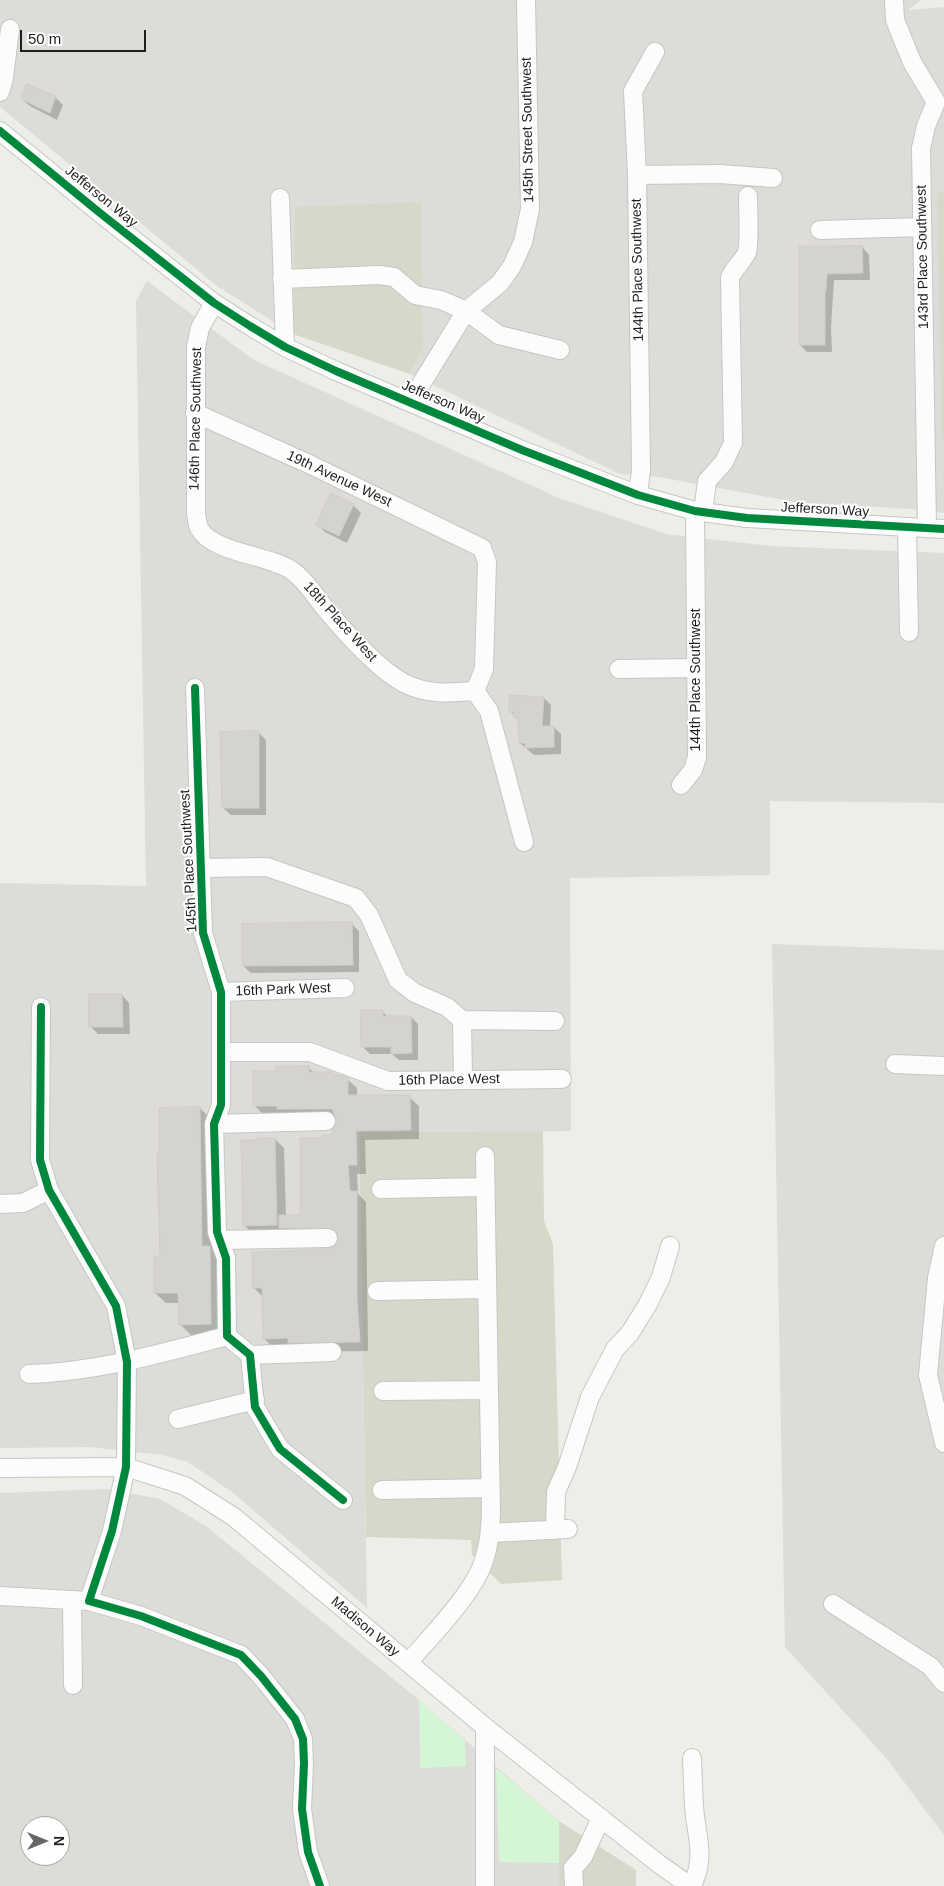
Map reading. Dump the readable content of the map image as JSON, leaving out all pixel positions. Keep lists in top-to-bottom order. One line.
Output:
{"streets":{"street":["145th Street Southwest","Jefferson Way","143rd Place Southwest","144th Place Southwest","146th Place Southwest","19th Avenue West","18th Place West","145th Place Southwest","16th Park West","16th Place West","Madison Way"]},"crossings":[["145th Street Southwest","Jefferson Way"],["Jefferson Way","143rd Place Southwest"],["Jefferson Way","144th Place Southwest"],["Jefferson Way","146th Place Southwest"],["146th Place Southwest","19th Avenue West"],["146th Place Southwest","18th Place West"],["19th Avenue West","18th Place West"],["145th Place Southwest","16th Park West"],["145th Place Southwest","16th Place West"]],"scale_bar":"50 m","north":"right"}
